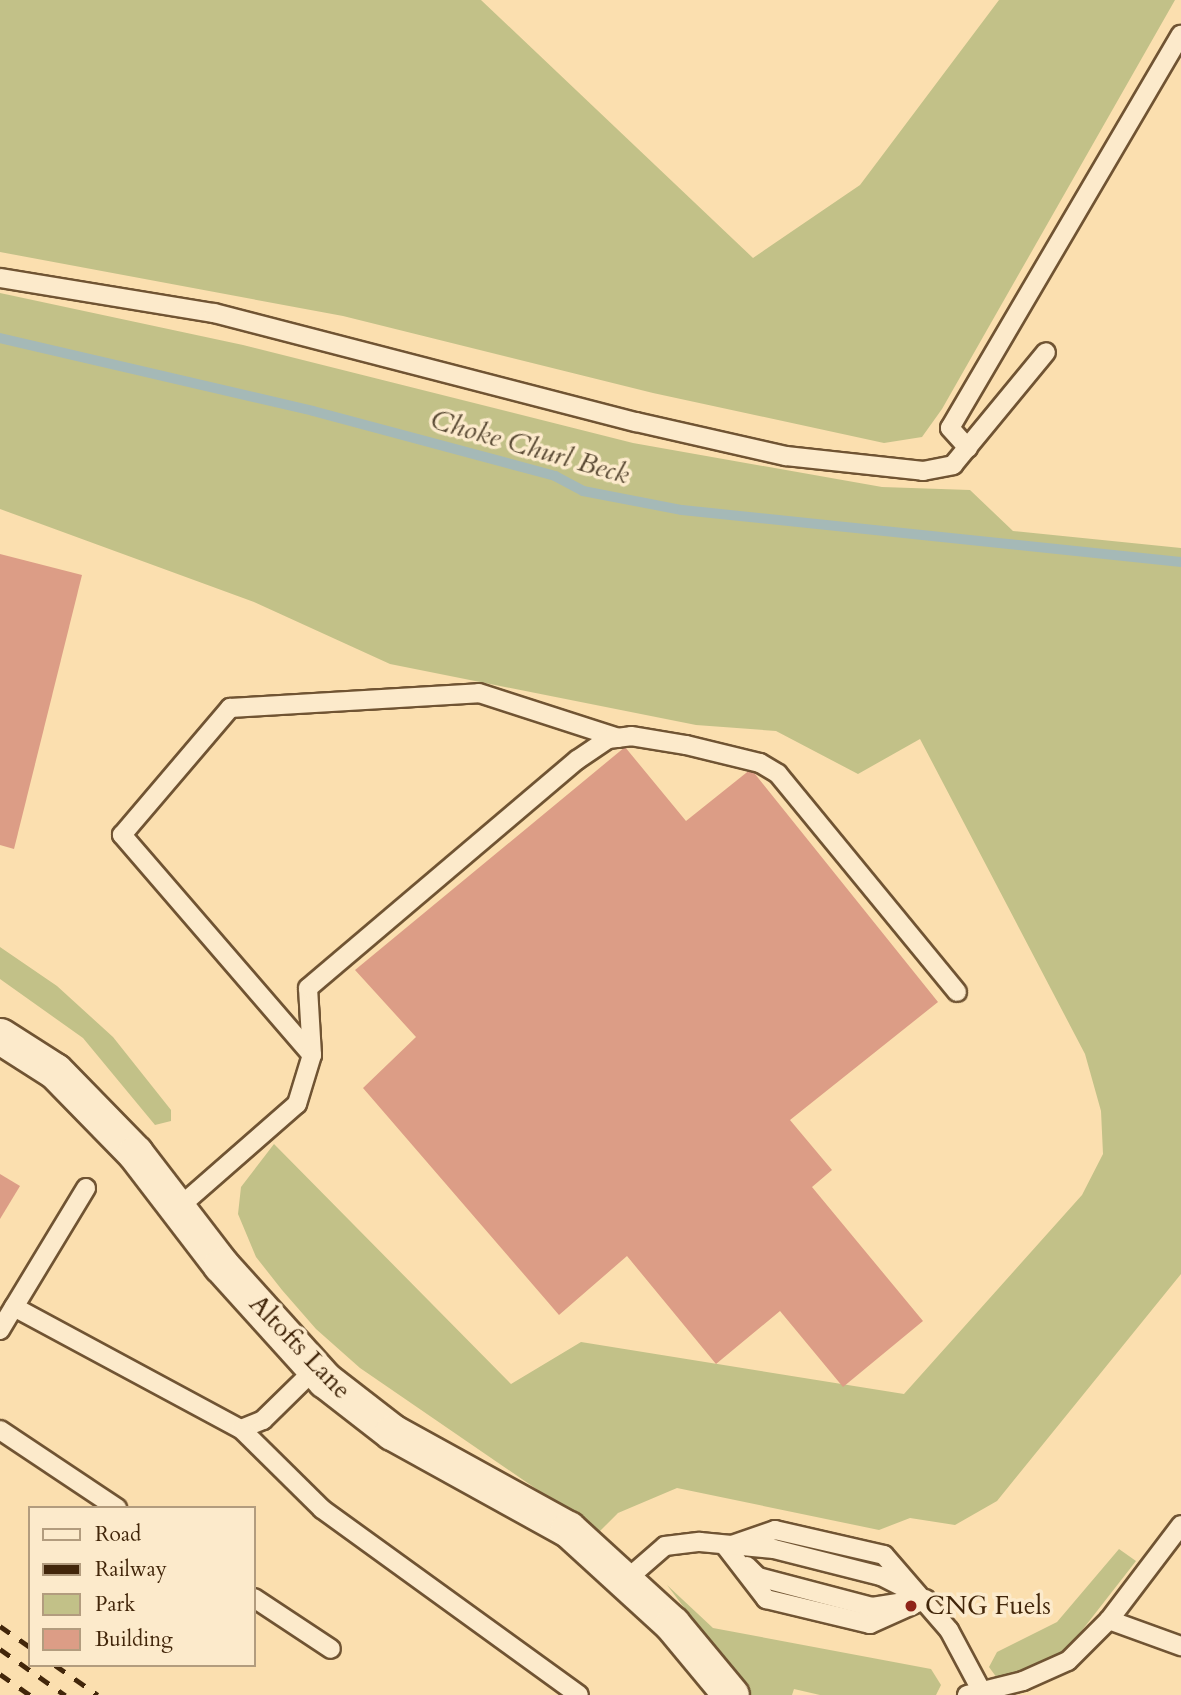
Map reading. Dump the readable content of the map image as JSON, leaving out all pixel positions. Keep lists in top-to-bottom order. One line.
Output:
{"streets":{"street":["Altofts Lane"]},"water":["Choke Churl Beck"],"places":["CNG Fuels"],"legend":["Road","Railway","Park","Building"]}
